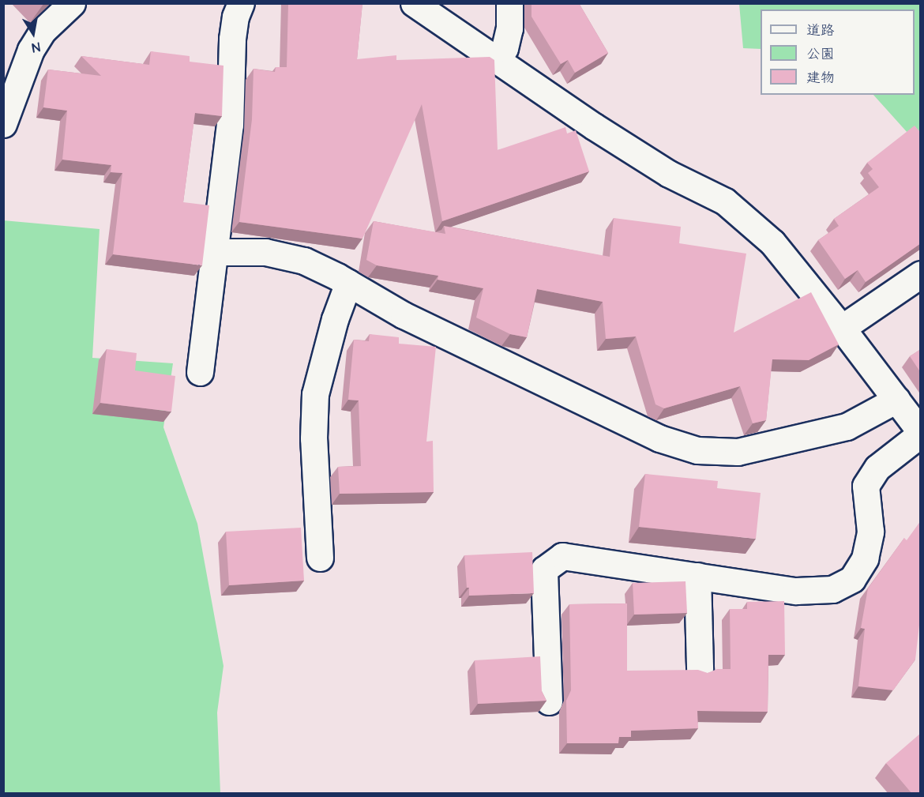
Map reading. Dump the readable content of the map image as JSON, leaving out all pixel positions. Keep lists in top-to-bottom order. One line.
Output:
{"legend":["道路","公園","建物"],"north":"bottom"}
